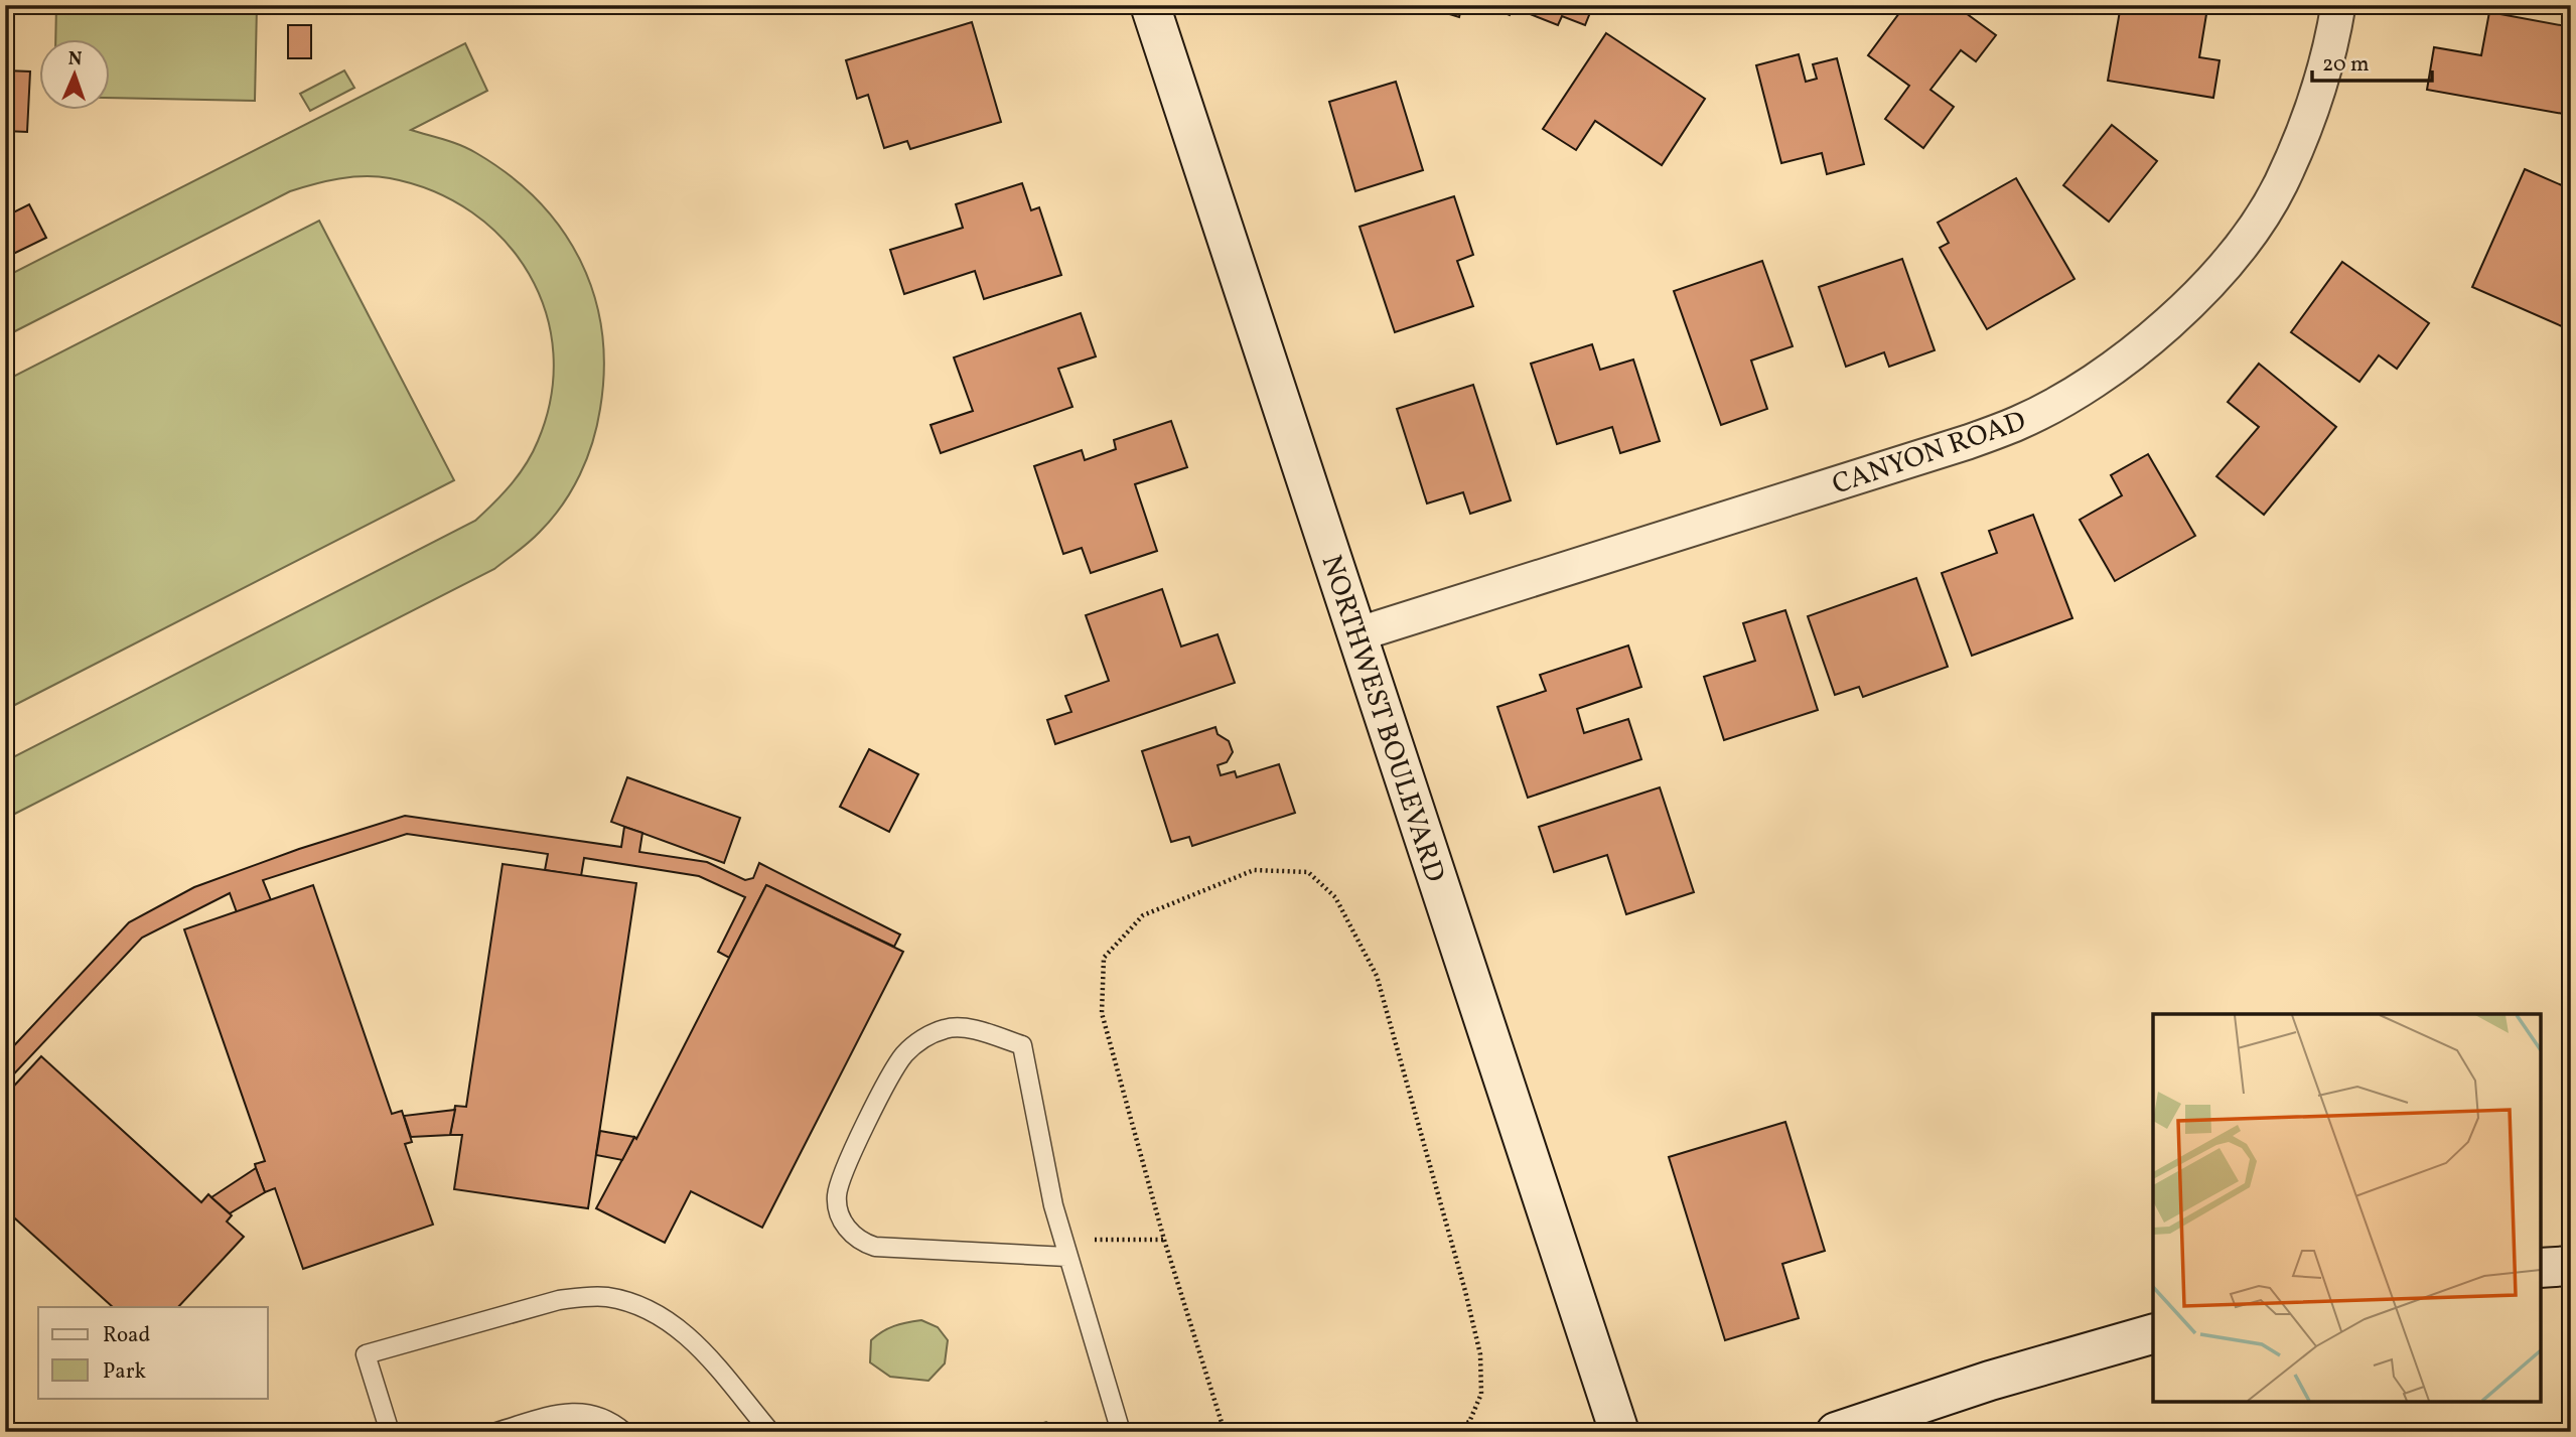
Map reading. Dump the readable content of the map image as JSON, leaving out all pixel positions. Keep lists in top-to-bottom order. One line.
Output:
{"streets":{"street":["CANYON ROAD","NORTHWEST BOULEVARD"]},"crossings":[["CANYON ROAD","NORTHWEST BOULEVARD"]],"legend":["Road","Park"],"scale_bar":"20 m","north":"top"}
